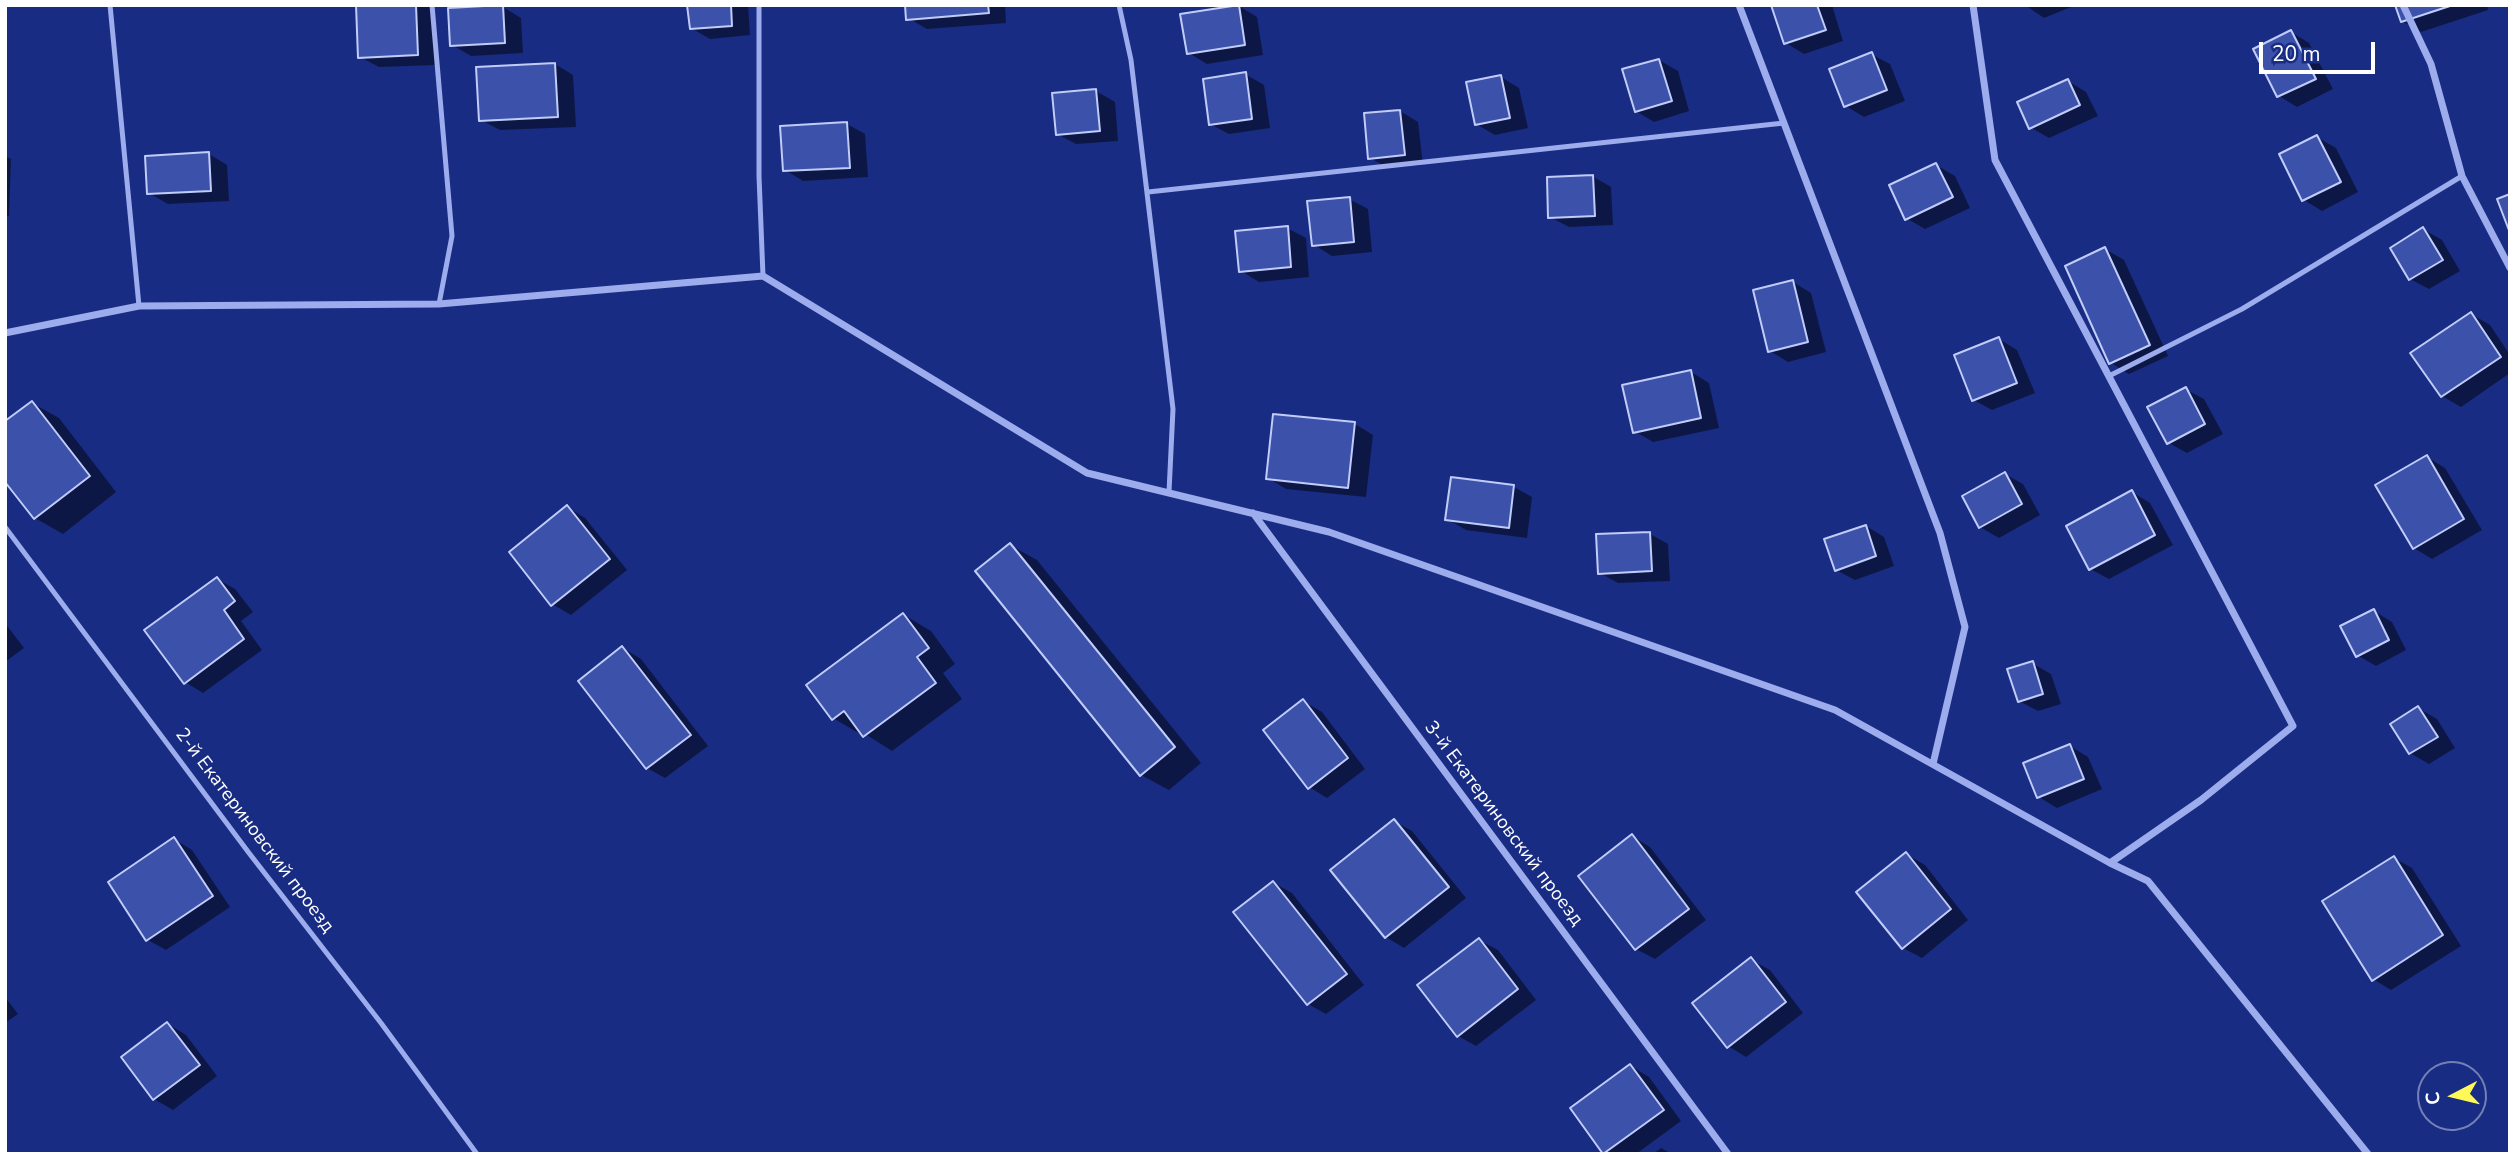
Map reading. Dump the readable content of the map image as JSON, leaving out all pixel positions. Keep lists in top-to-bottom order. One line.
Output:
{"streets":{"street":["3-й Екатериновский проезд"],"lane":["2-й Екатериновский проезд"]},"scale_bar":"20 m","north":"left"}
